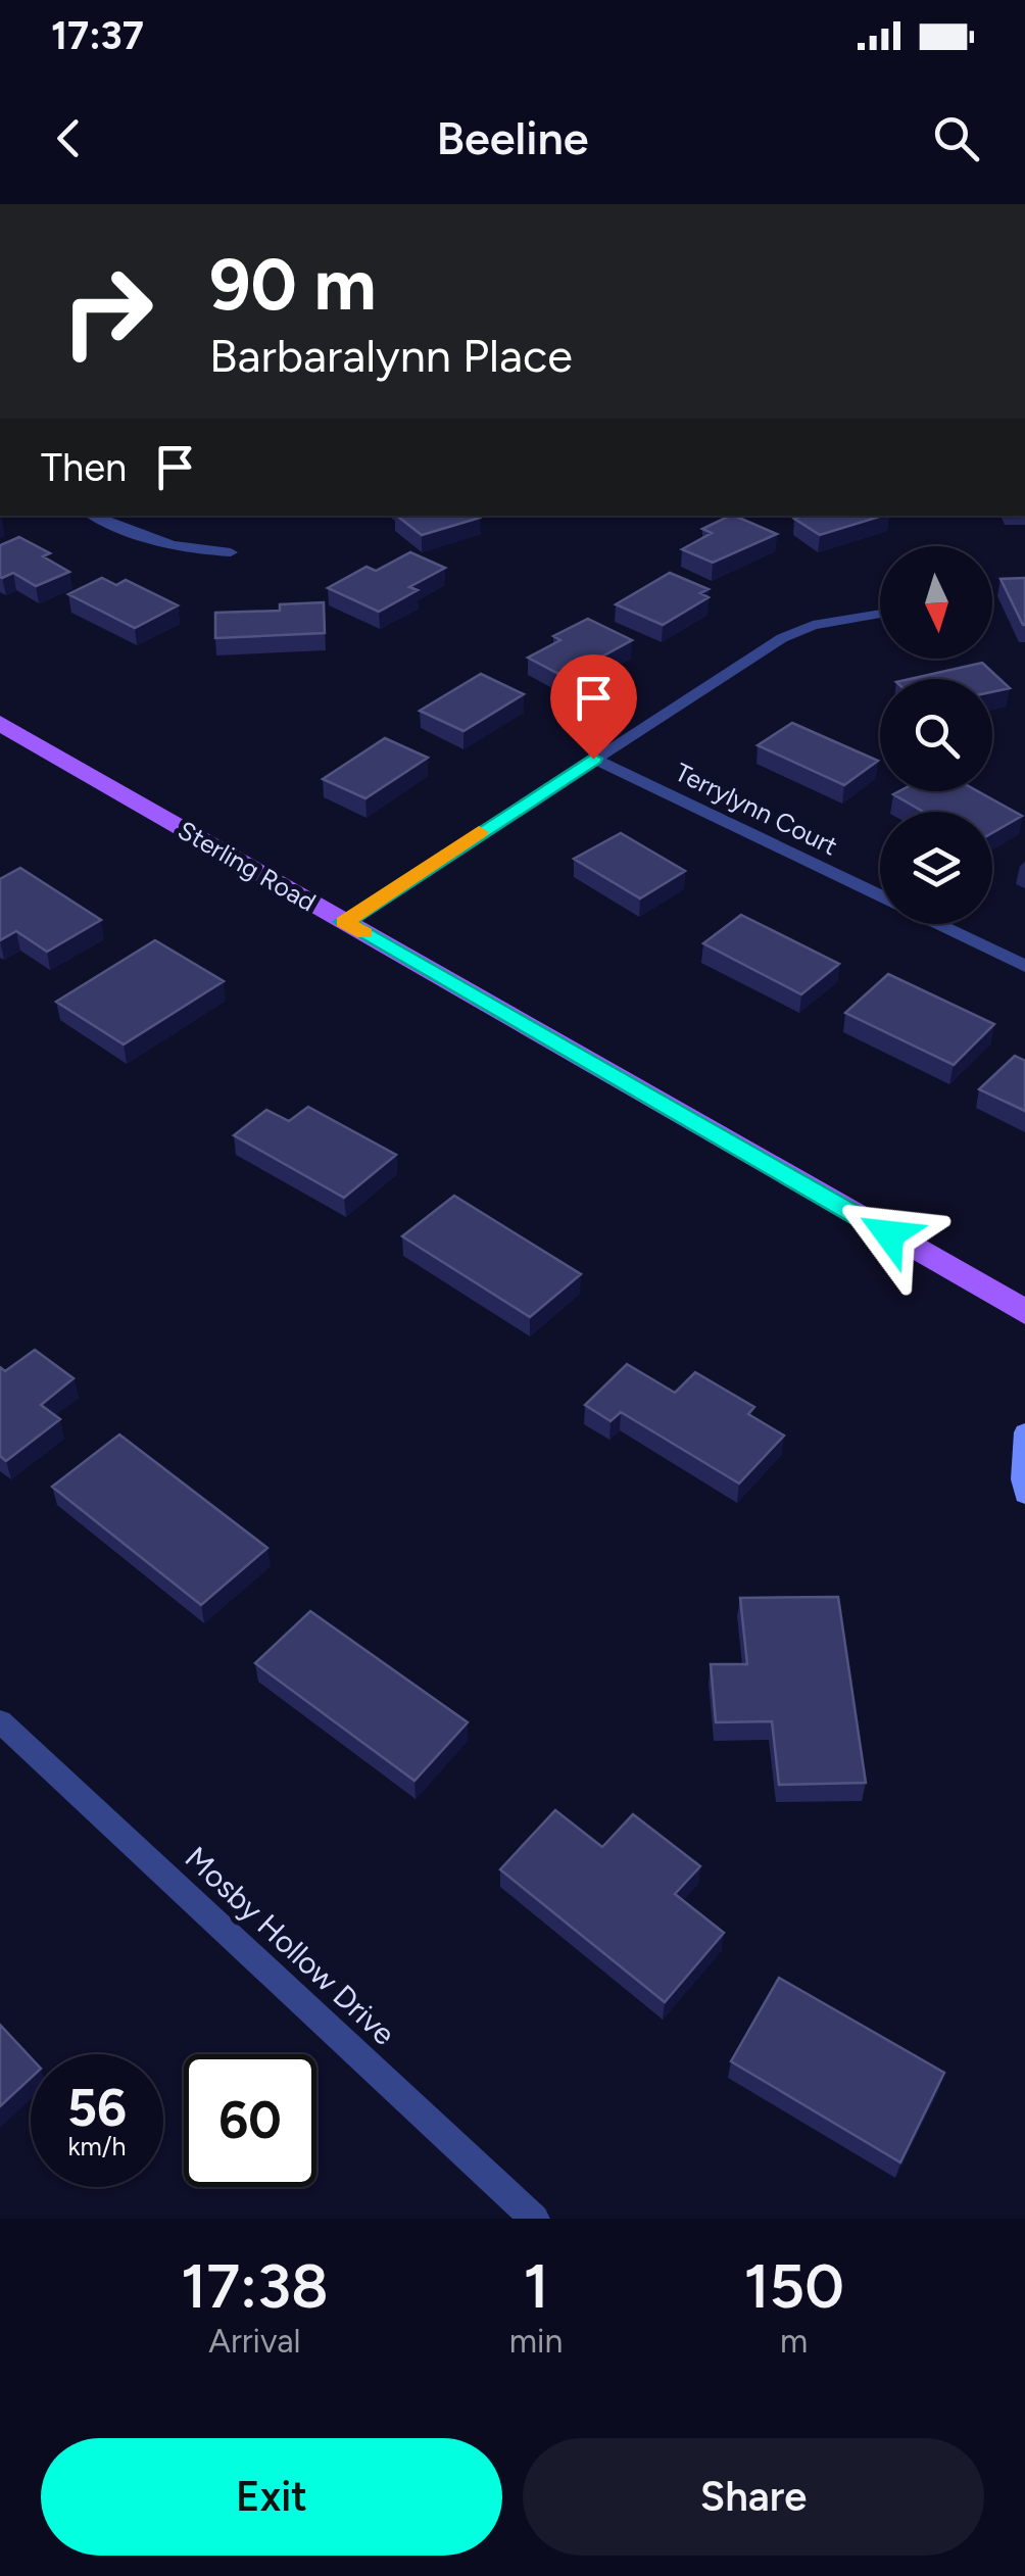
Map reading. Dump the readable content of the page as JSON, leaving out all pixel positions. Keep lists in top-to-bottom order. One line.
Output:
{"streets":{"main road":["Sterling Road"],"street":["Terrylynn Court","Mosby Hollow Drive"]},"north":"bottom","page":{"status":"17:37","header":"Beeline","turn":["90 m","Barbaralynn Place"],"then":"Then","speed":"56 km/h","limit":"60","eta":["17:38","Arrival","1","min","150","m"],"buttons":["Exit","Share"]}}
